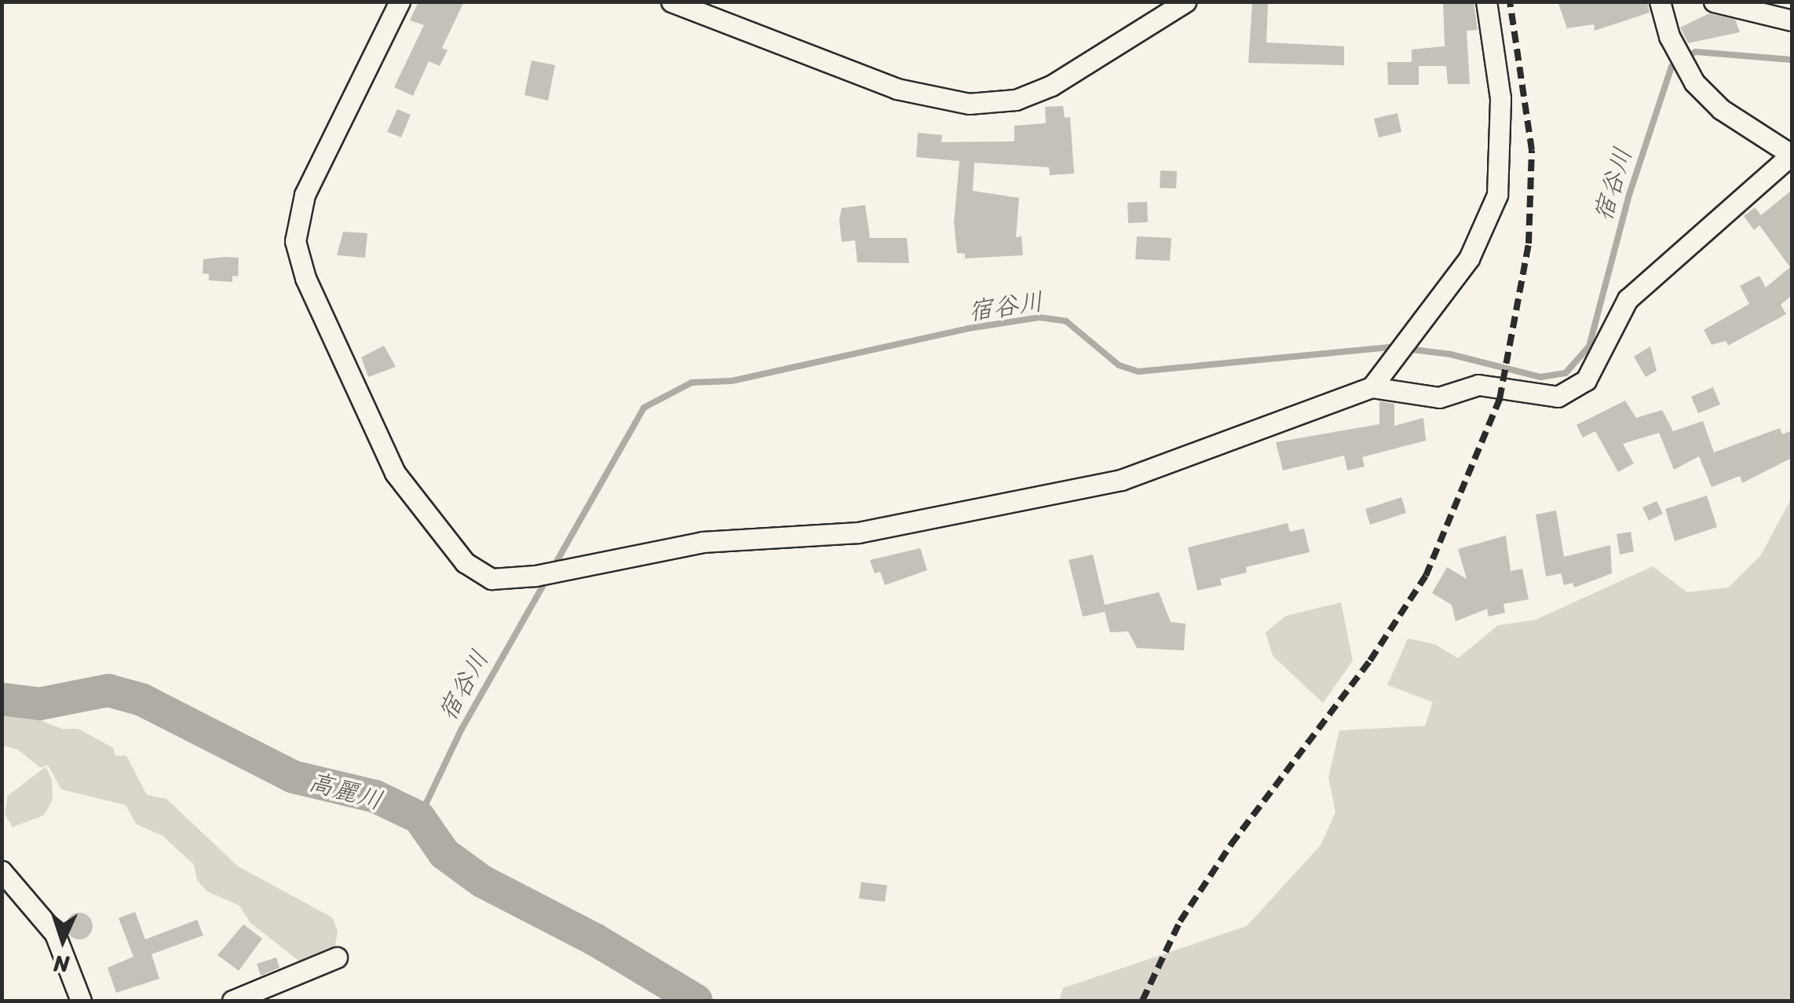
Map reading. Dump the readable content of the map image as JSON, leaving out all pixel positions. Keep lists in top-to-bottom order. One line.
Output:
{"water":["宿谷川","高麗川"],"north":"bottom"}
